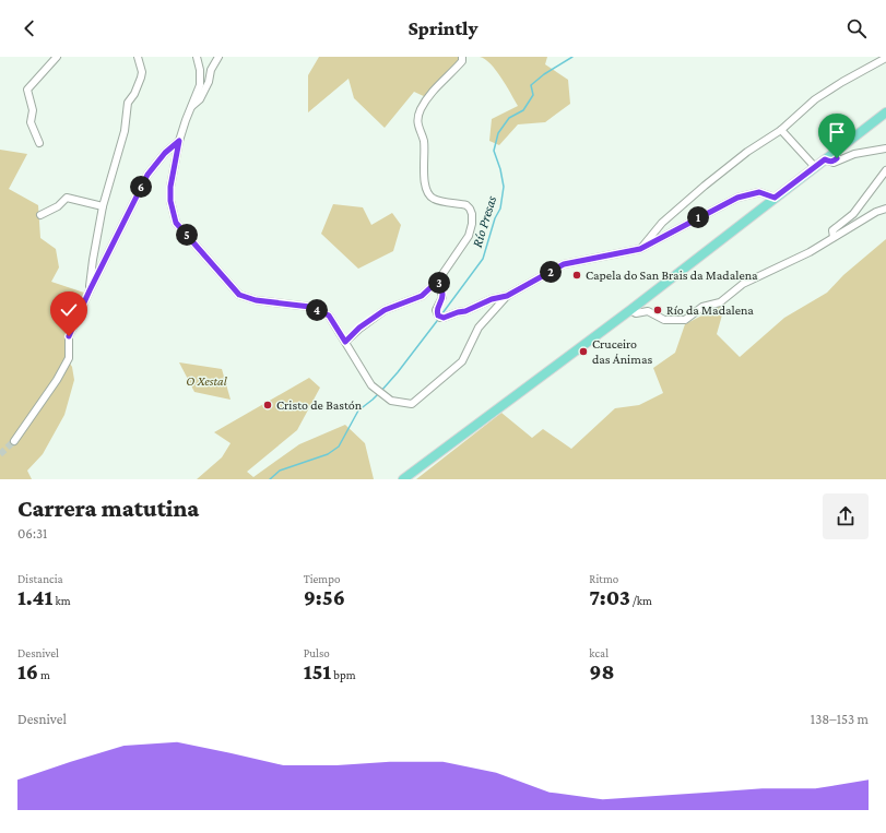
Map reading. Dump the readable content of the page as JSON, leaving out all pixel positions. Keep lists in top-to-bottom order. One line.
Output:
{"water":["Río Presas"],"parks":["O Xestal"],"places":["Capela do San Brais da Madalena","Río da Madalena","Cruceiro das Ánimas","Cristo de Bastón"],"page":{"header":"Sprintly","pins":["6","1","5","2","3","4"],"heading":["Carrera matutina","06:31"],"stats":[["Distancia","1.41 km"],["Tiempo","9:56"],["Ritmo","7:03 /km"],["Desnivel","16 m"],["Pulso","151 bpm"],["kcal","98"]],"chart":["Desnivel","138–153 m"]}}
